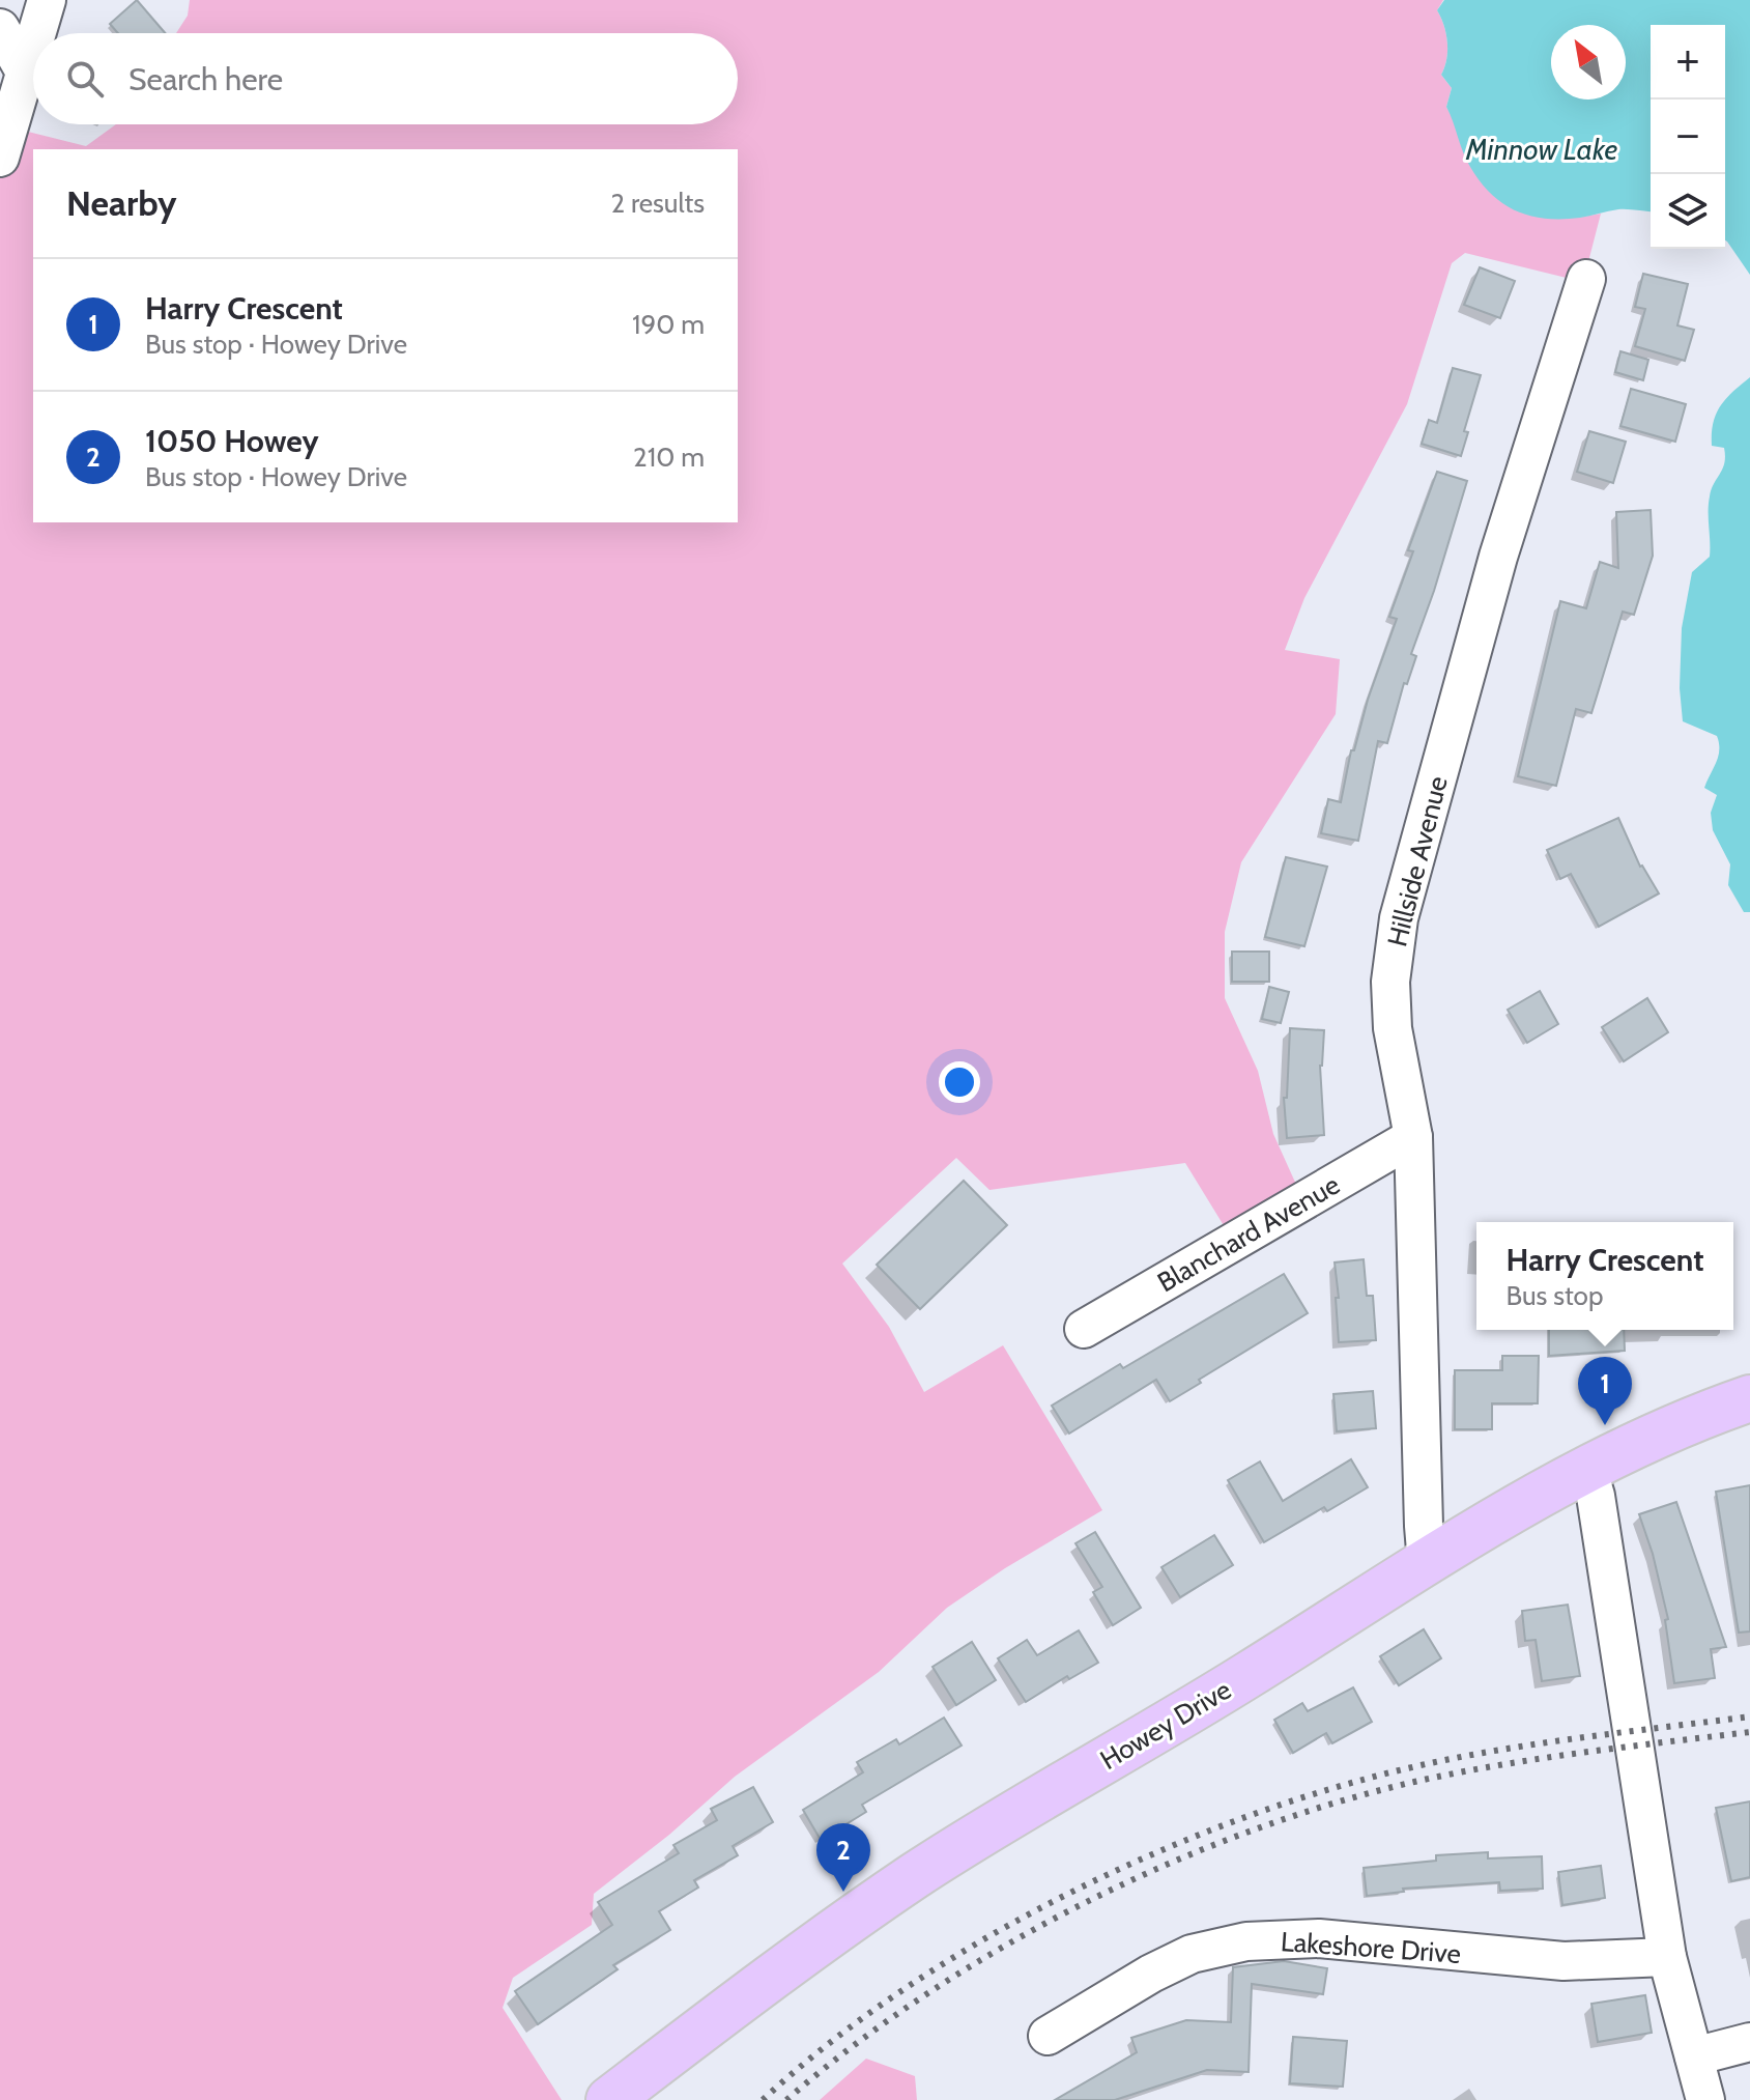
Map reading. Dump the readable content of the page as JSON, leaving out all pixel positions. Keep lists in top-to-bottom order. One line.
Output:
{"streets":{"main road":["Howey Drive"],"street":["Hillside Avenue","Blanchard Avenue","Lakeshore Drive"]},"crossings":[["Hillside Avenue","Blanchard Avenue"],["Hillside Avenue","Howey Drive"]],"water":["Minnow Lake"],"north":"top left","page":{"map_buttons":["+","−"],"search":"Search here","heading":["Nearby","2 results"],"list":[{"mark":"1","name":"Harry Crescent","note":"Bus stop · Howey Drive","value":"190 m"},{"mark":"2","name":"1050 Howey","note":"Bus stop · Howey Drive","value":"210 m"}],"popup":["Harry Crescent","Bus stop"],"pins":["1","2"]}}
